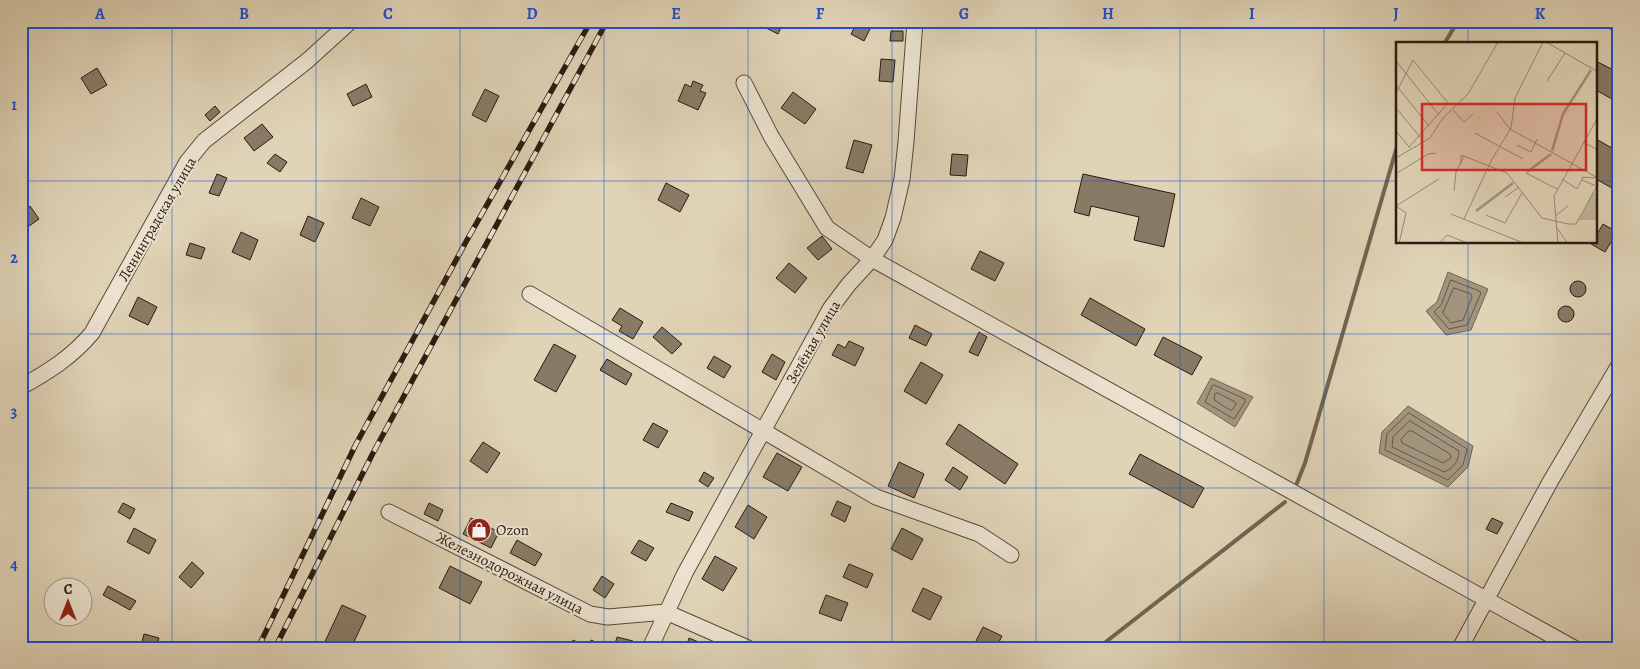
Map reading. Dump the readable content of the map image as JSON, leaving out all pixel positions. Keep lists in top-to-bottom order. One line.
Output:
{"streets":{"street":["Ленинградская улица","Зелёная улица","Железнодорожная улица"]},"crossings":[["Зелёная улица","Железнодорожная улица"]],"places":{"shop":["Ozon"]},"north":"top","grid":{"columns":["A","B","C","D","E","F","G","H","I","J","K"],"rows":["1","2","3","4"]}}
